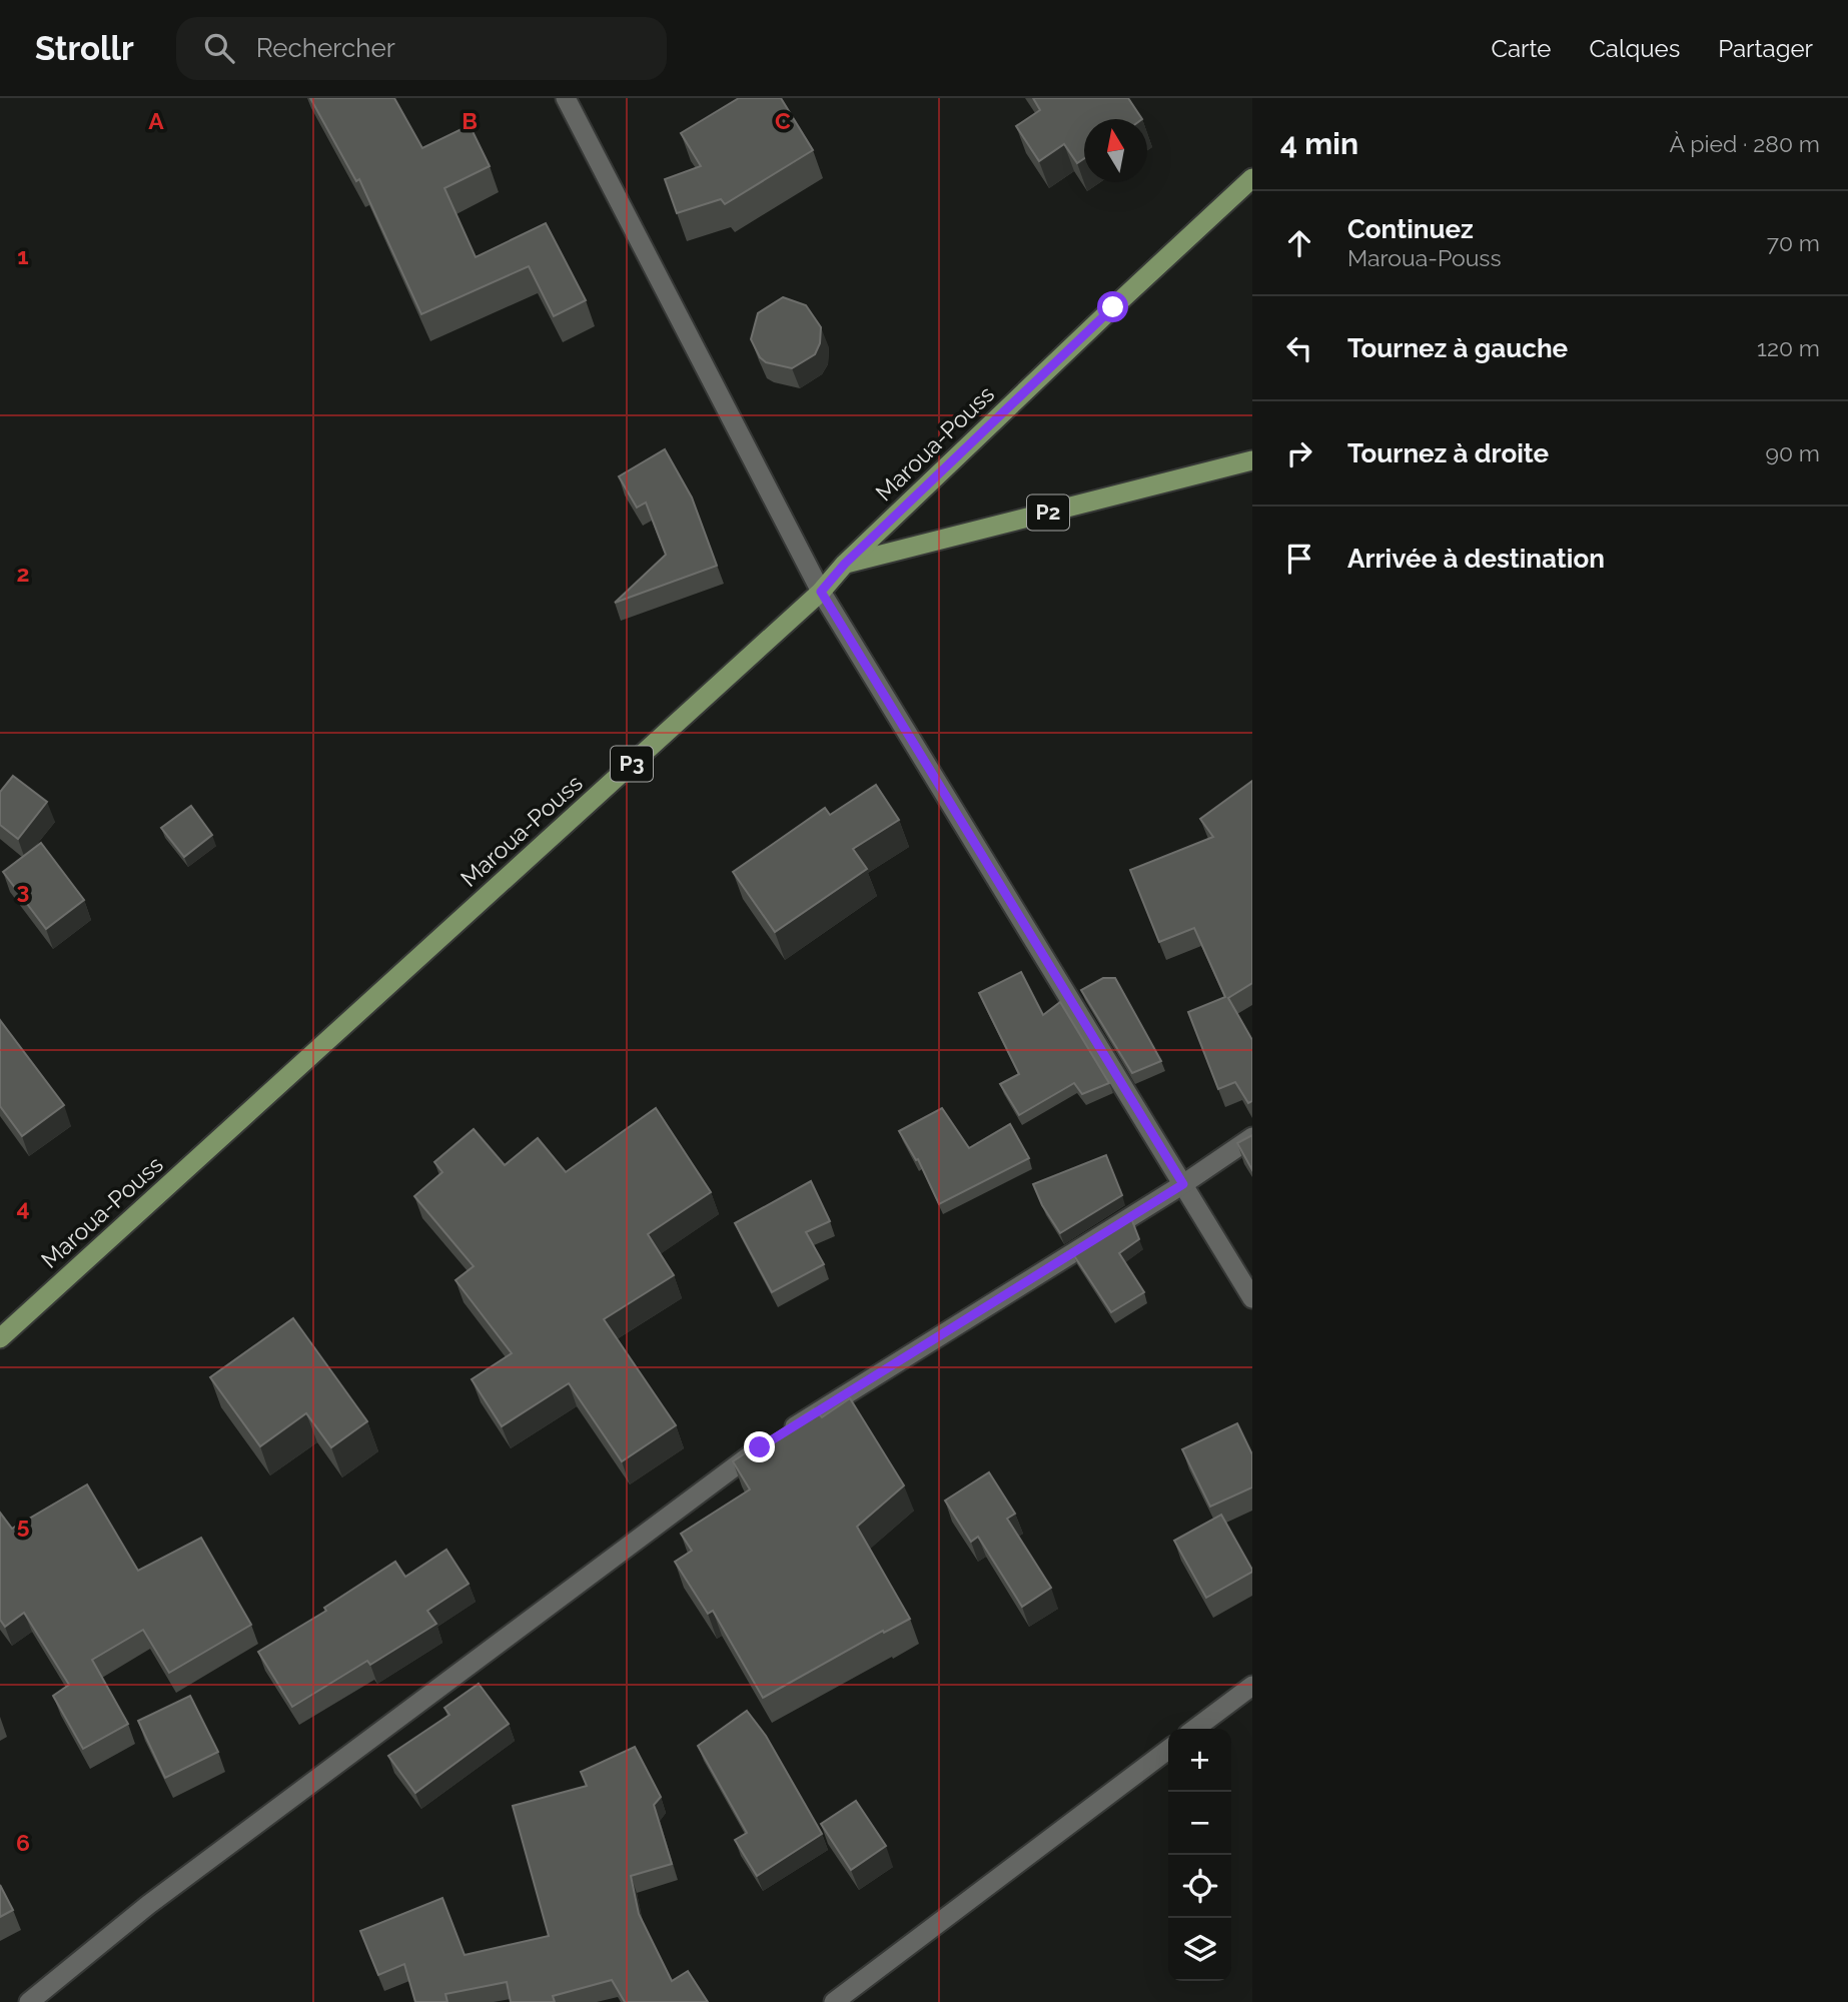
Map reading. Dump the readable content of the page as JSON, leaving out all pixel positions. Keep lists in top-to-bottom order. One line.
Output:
{"streets":{"main road":["Maroua-Pouss","P2","P3"]},"crossings":[["Maroua-Pouss","P2"]],"north":"top","page":{"header":"Strollr","search":"Rechercher","nav":["Carte","Calques","Partager"],"heading":["4 min","À pied · 280 m"],"list":[["Continuez","Maroua-Pouss","70 m"],["Tournez à gauche","120 m"],["Tournez à droite","90 m"],"Arrivée à destination"],"map_buttons":["+","−"]},"grid":{"columns":["A","B","C"],"rows":["1","2","3","4","5","6"]}}
